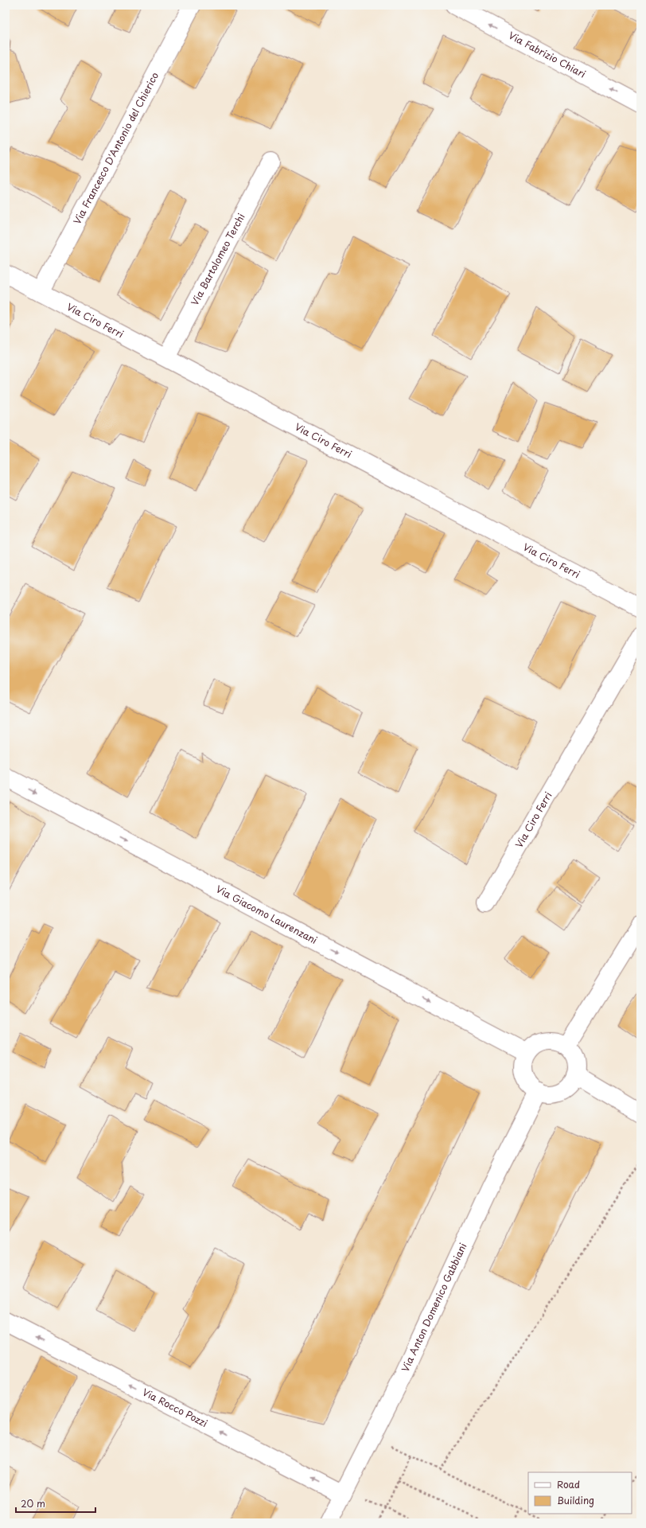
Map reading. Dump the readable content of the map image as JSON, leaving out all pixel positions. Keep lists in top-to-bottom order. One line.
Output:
{"streets":{"street":["Via Fabrizio Chiari","Via Francesco D'Antonio del Chierico","Via Bartolomeo Terchi","Via Ciro Ferri","Via Giacomo Laurenzani","Via Anton Domenico Gabbiani","Via Rocco Pozzi"]},"crossings":[["Via Francesco D'Antonio del Chierico","Via Ciro Ferri"],["Via Bartolomeo Terchi","Via Ciro Ferri"],["Via Giacomo Laurenzani","Via Anton Domenico Gabbiani"],["Via Anton Domenico Gabbiani","Via Rocco Pozzi"]],"one_way":["Via Fabrizio Chiari","Via Giacomo Laurenzani","Via Rocco Pozzi"],"legend":["Road","Building"],"scale_bar":"20 m"}
